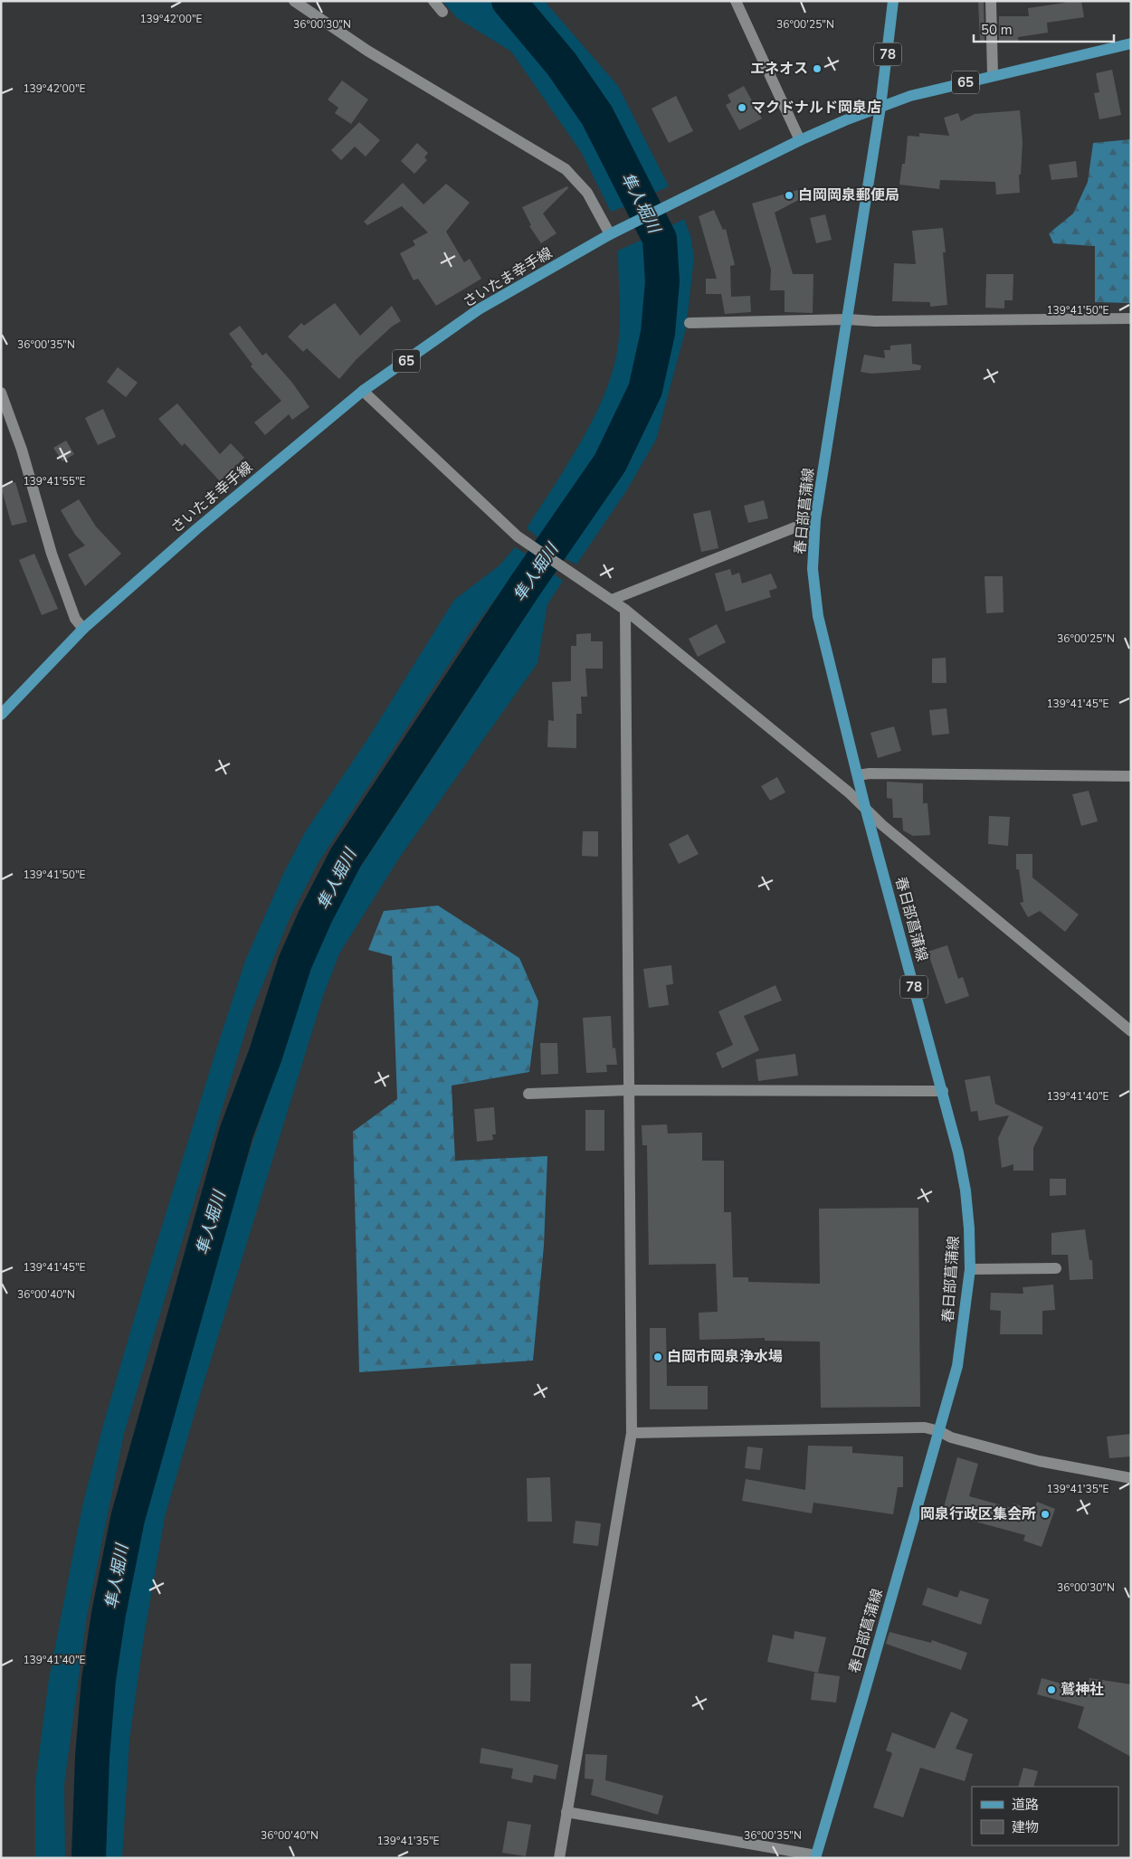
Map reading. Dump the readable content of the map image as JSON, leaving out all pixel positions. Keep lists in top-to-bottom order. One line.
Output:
{"streets":{"main road":["78","65","さいたま幸手線","春日部菖蒲線"]},"crossings":[["さいたま幸手線","春日部菖蒲線"]],"water":["隼人堀川"],"places":["エネオス","マクドナルド岡泉店","白岡岡泉郵便局","白岡市岡泉浄水場","岡泉行政区集会所","鷲神社"],"legend":["道路","建物"],"scale_bar":"50 m","coordinates":["139°42'00\"E","36°00'30\"N","36°00'25\"N","139°41'50\"E","36°00'35\"N","139°41'55\"E","139°41'45\"E","139°41'40\"E","36°00'40\"N","139°41'35\"E"]}
